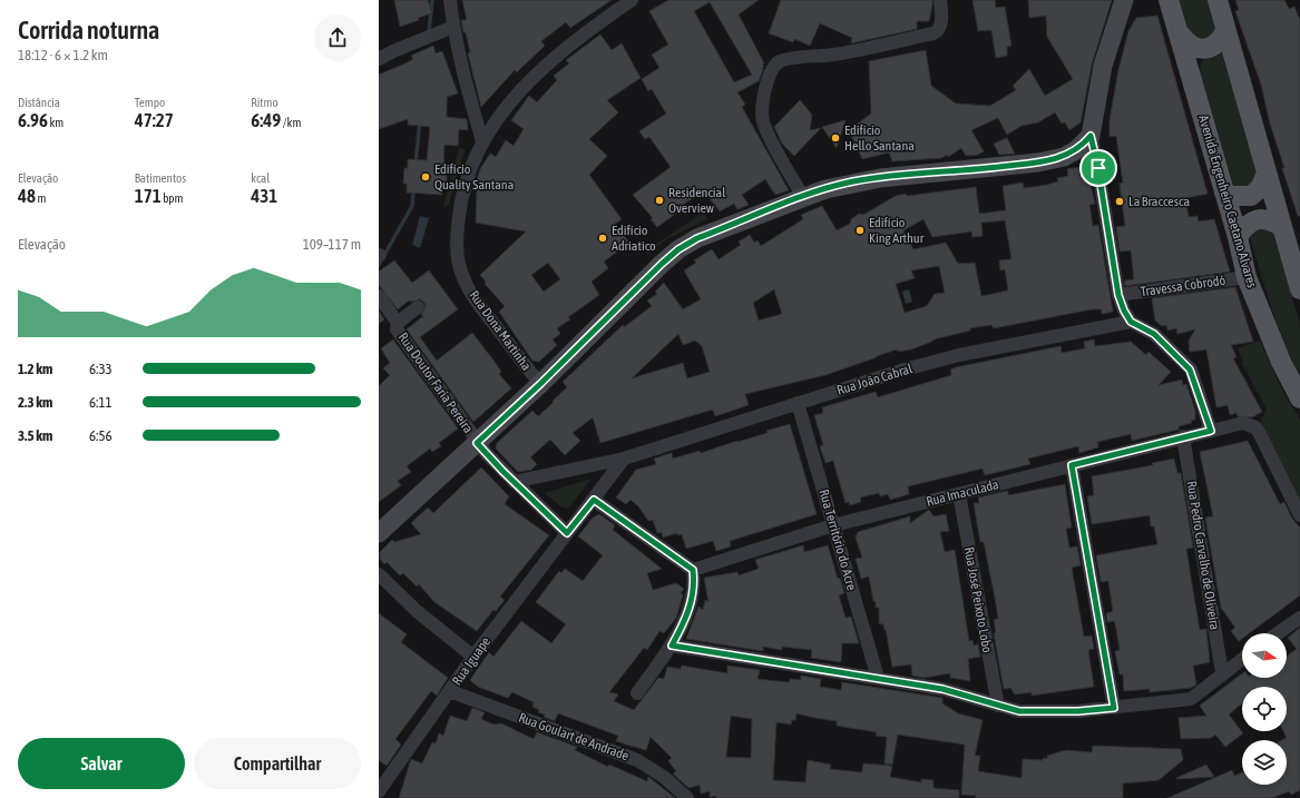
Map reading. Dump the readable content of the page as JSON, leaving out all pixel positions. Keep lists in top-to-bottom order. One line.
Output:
{"streets":{"main road":["Avenida Engenheiro Caetano Alvares"],"street":["Travessa Cobrodó","Rua Dona Martinha","Rua João Cabral","Rua Doutor Faria Pereira","Rua Imaculada","Rua Território do Acre","Rua Pedro Carvalho de Oliveira","Rua José Peixoto Lobo","Rua Iguape","Rua Goulart de Andrade"]},"crossings":[["Avenida Engenheiro Caetano Alvares","Travessa Cobrodó"],["Rua João Cabral","Rua Doutor Faria Pereira"],["Rua João Cabral","Rua Território do Acre"],["Rua João Cabral","Rua Iguape"],["Rua Doutor Faria Pereira","Rua Iguape"],["Rua Imaculada","Rua Território do Acre"],["Rua Imaculada","Rua Pedro Carvalho de Oliveira"],["Rua Imaculada","Rua José Peixoto Lobo"],["Rua Iguape","Rua Goulart de Andrade"]],"places":["Edifício Hello Santana","Edifício Quality Santana","Residencial Overview","La Braccesca","Edifício King Arthur","Edifício Adriatico"],"north":"right","page":{"heading":["Corrida noturna","18:12 · 6 × 1.2 km"],"stats":[["Distância","6.96 km"],["Tempo","47:27"],["Ritmo","6:49 /km"],["Elevação","48 m"],["Batimentos","171 bpm"],["kcal","431"]],"chart":["Elevação","109–117 m"],"list":[{"name":"1.2 km","note":"6:33"},{"name":"2.3 km","note":"6:11"},{"name":"3.5 km","note":"6:56"}],"buttons":["Salvar","Compartilhar"]}}
